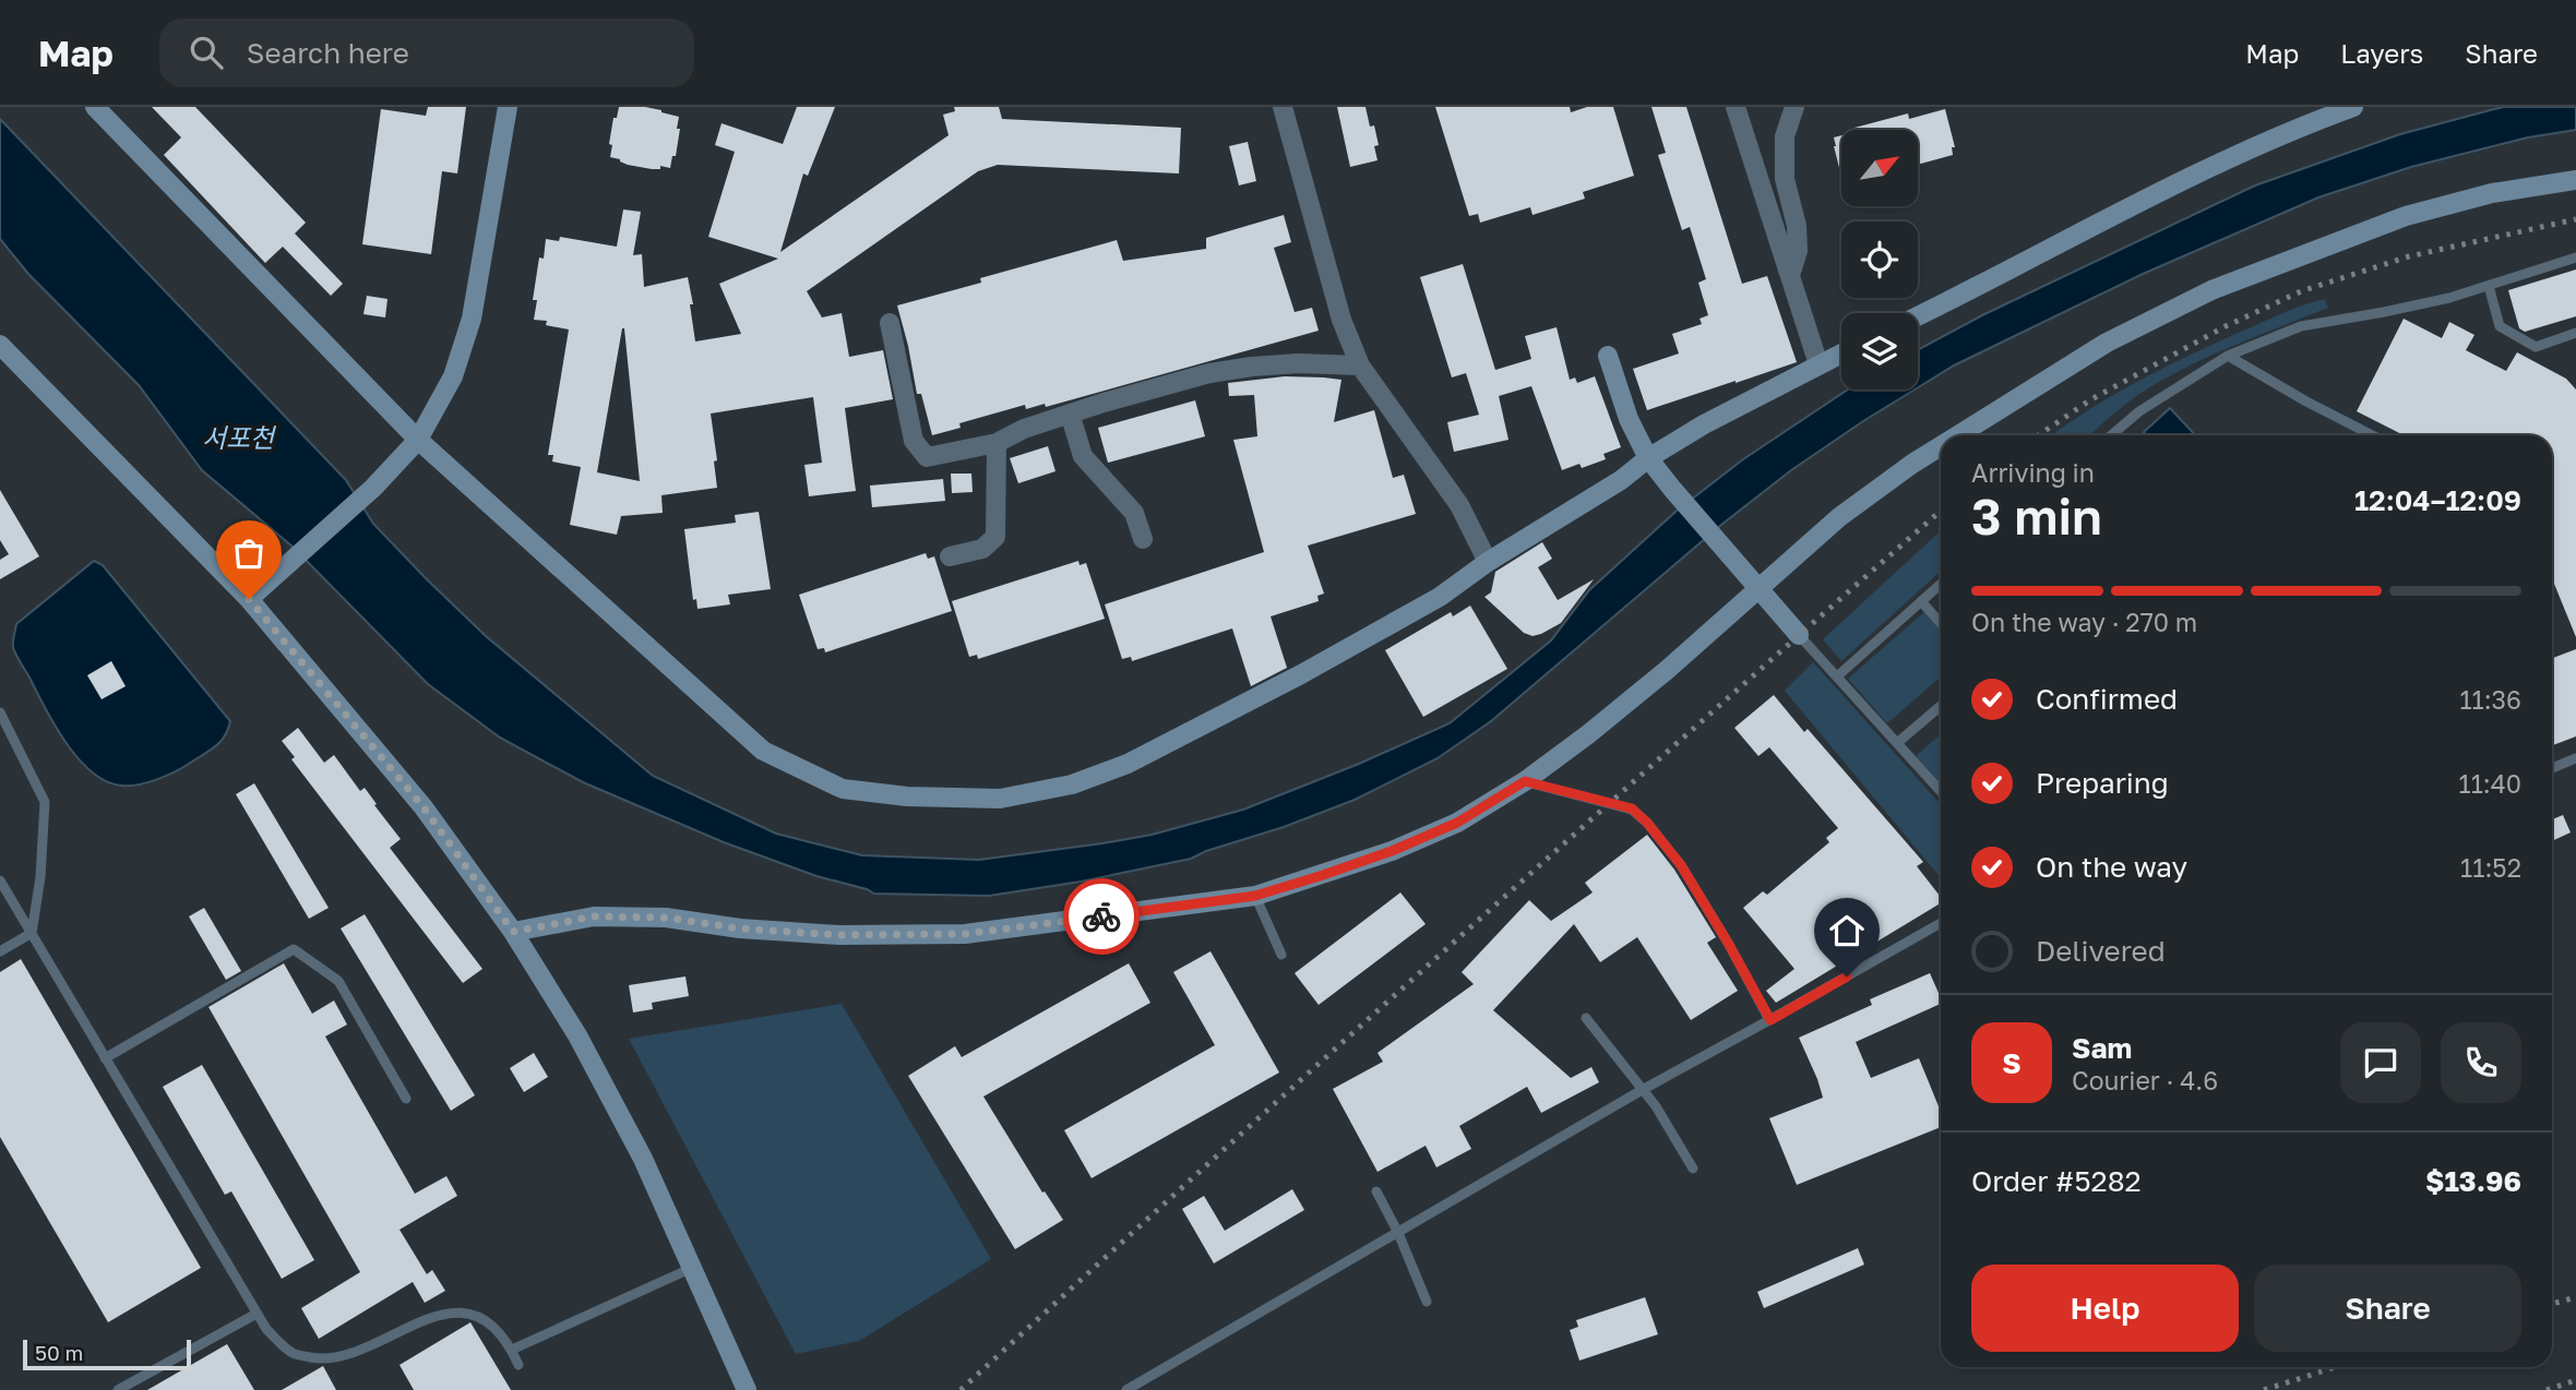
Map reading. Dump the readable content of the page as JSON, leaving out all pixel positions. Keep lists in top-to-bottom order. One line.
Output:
{"water":["서포천"],"scale_bar":"50 m","north":"top right","page":{"header":"Map","search":"Search here","nav":["Map","Layers","Share"],"heading":["3 min","Arriving in","12:04–12:09"],"panel":["Sam","Courier · 4.6","Order #5282","$13.96"],"bar":"On the way · 270 m","list":[["Confirmed","11:36"],["Preparing","11:40"],["On the way","11:52"],"Delivered"],"round":"S","buttons":["Help","Share"],"scale":"50 m"}}
